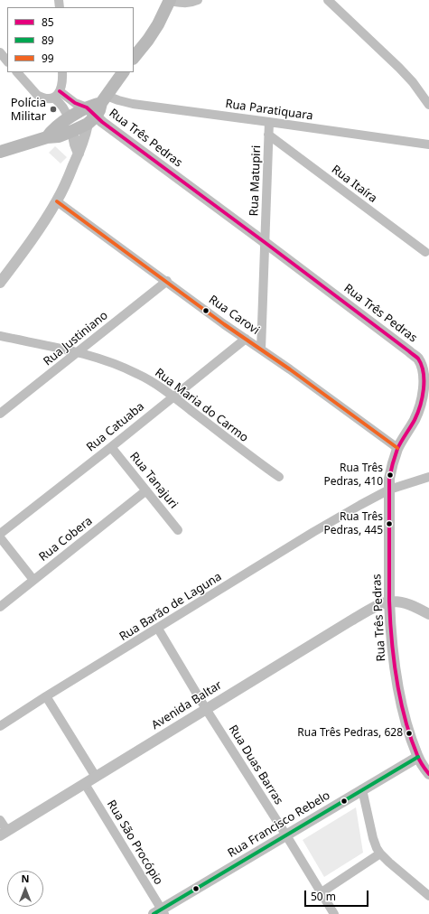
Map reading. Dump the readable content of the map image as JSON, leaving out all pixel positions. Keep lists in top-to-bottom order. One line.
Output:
{"streets":{"street":["Rua Paratiquara","Rua Três Pedras","Rua Matupiri","Rua Itaíra","Rua Carovi","Rua Justiniano","Rua Maria do Carmo","Rua Catuaba","Rua Tanajuri","Rua Cobera","Rua Barão de Laguna","Avenida Baltar","Rua Duas Barras","Rua Francisco Rebelo","Rua São Procópio"]},"crossings":[["Rua Paratiquara","Rua Matupiri"],["Rua Três Pedras","Rua Matupiri"],["Rua Três Pedras","Rua Carovi"],["Rua Três Pedras","Rua Barão de Laguna"],["Rua Três Pedras","Avenida Baltar"],["Rua Três Pedras","Rua Francisco Rebelo"],["Rua Matupiri","Rua Itaíra"],["Rua Matupiri","Rua Carovi"],["Rua Carovi","Rua Justiniano"],["Rua Carovi","Rua Catuaba"],["Rua Justiniano","Rua Maria do Carmo"],["Rua Maria do Carmo","Rua Catuaba"],["Rua Catuaba","Rua Tanajuri"],["Rua Tanajuri","Rua Cobera"],["Rua Barão de Laguna","Rua Duas Barras"],["Avenida Baltar","Rua Duas Barras"],["Avenida Baltar","Rua São Procópio"],["Rua Duas Barras","Rua Francisco Rebelo"],["Rua Francisco Rebelo","Rua São Procópio"]],"places":["Polícia Militar","Rua Três Pedras, 410","Rua Três Pedras, 445","Rua Três Pedras, 628"],"lines":["transit line 85","transit line 99","transit line 89"],"legend":["85","89","99"],"scale_bar":"50 m","north":"top"}
